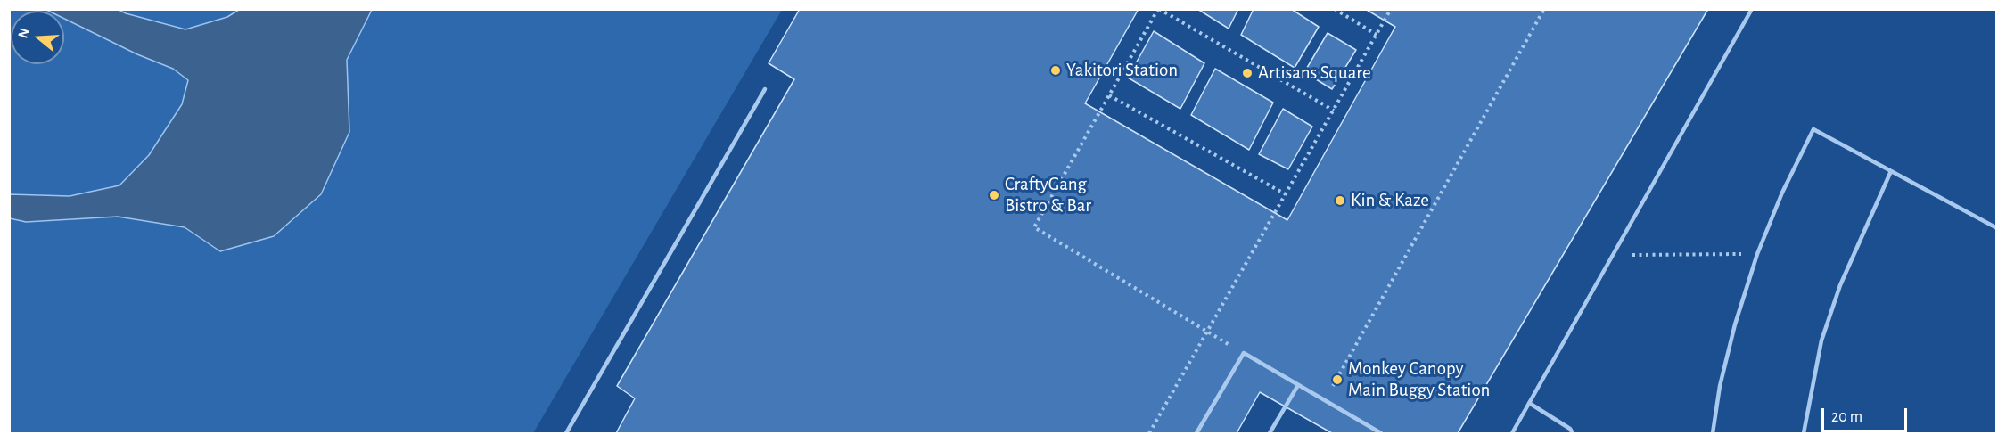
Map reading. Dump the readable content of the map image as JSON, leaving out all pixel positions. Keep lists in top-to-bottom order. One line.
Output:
{"places":["Yakitori Station","Artisans Square","CraftyGang Bistro & Bar","Kin & Kaze","Monkey Canopy Main Buggy Station"],"scale_bar":"20 m","north":"left"}
